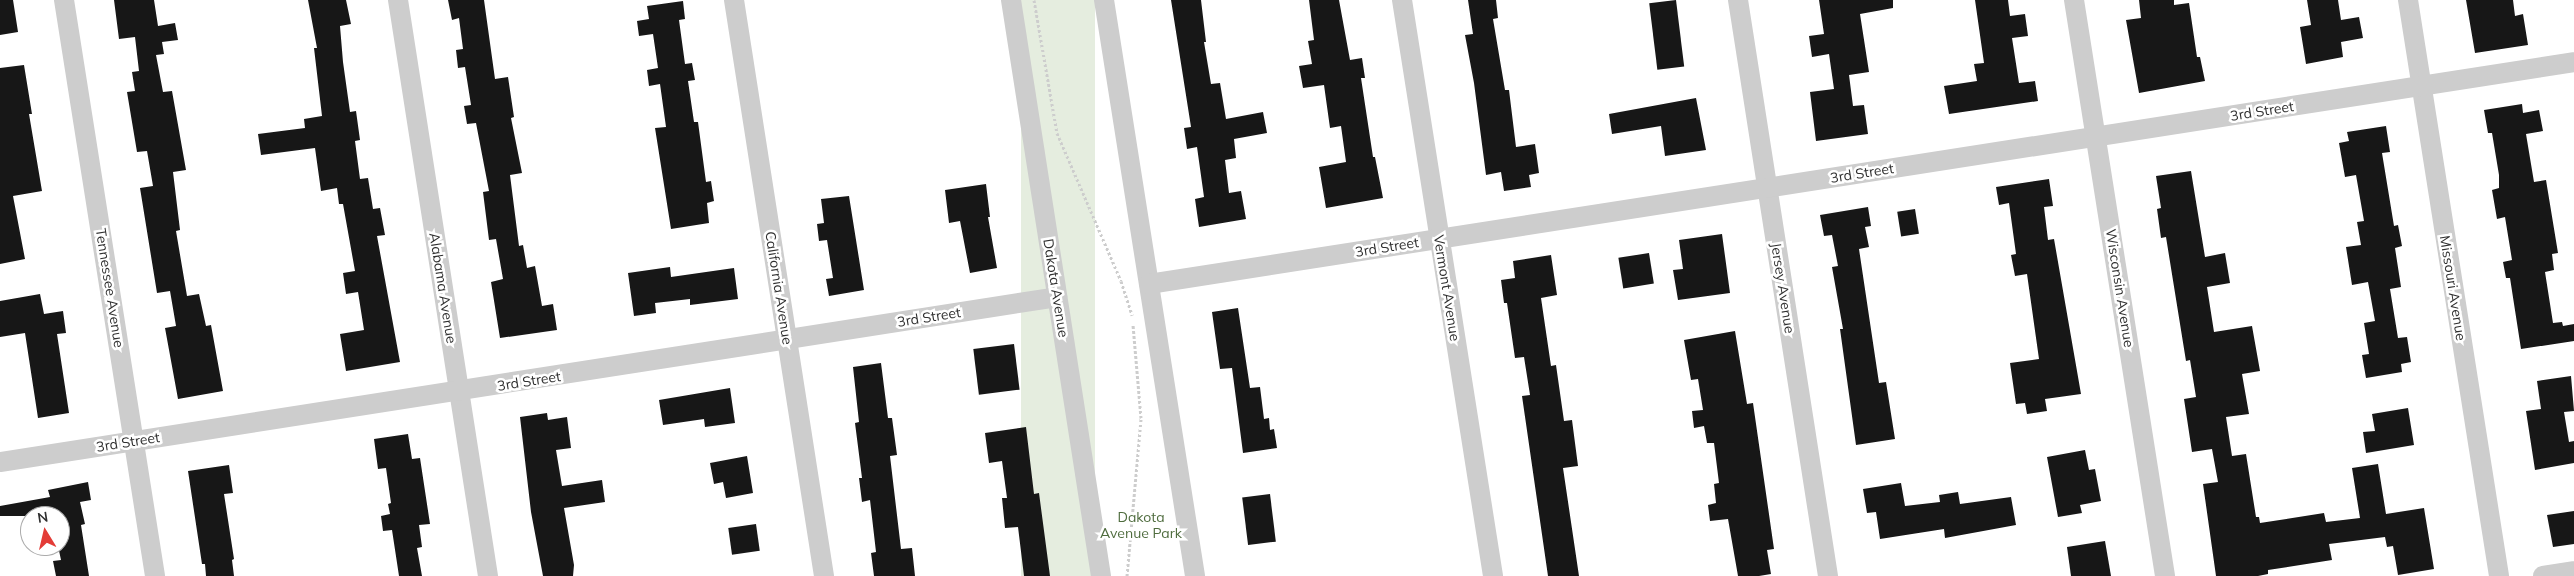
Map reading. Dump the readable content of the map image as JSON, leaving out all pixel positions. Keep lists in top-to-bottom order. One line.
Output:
{"streets":{"street":["3rd Street","Tennessee Avenue","Alabama Avenue","California Avenue","Dakota Avenue","Vermont Avenue","Jersey Avenue","Wisconsin Avenue","Missouri Avenue"]},"crossings":[["3rd Street","Tennessee Avenue"],["3rd Street","Alabama Avenue"],["3rd Street","California Avenue"],["3rd Street","Dakota Avenue"],["3rd Street","Vermont Avenue"],["3rd Street","Jersey Avenue"],["3rd Street","Wisconsin Avenue"],["3rd Street","Missouri Avenue"]],"parks":["Dakota Avenue Park"],"north":"top"}
